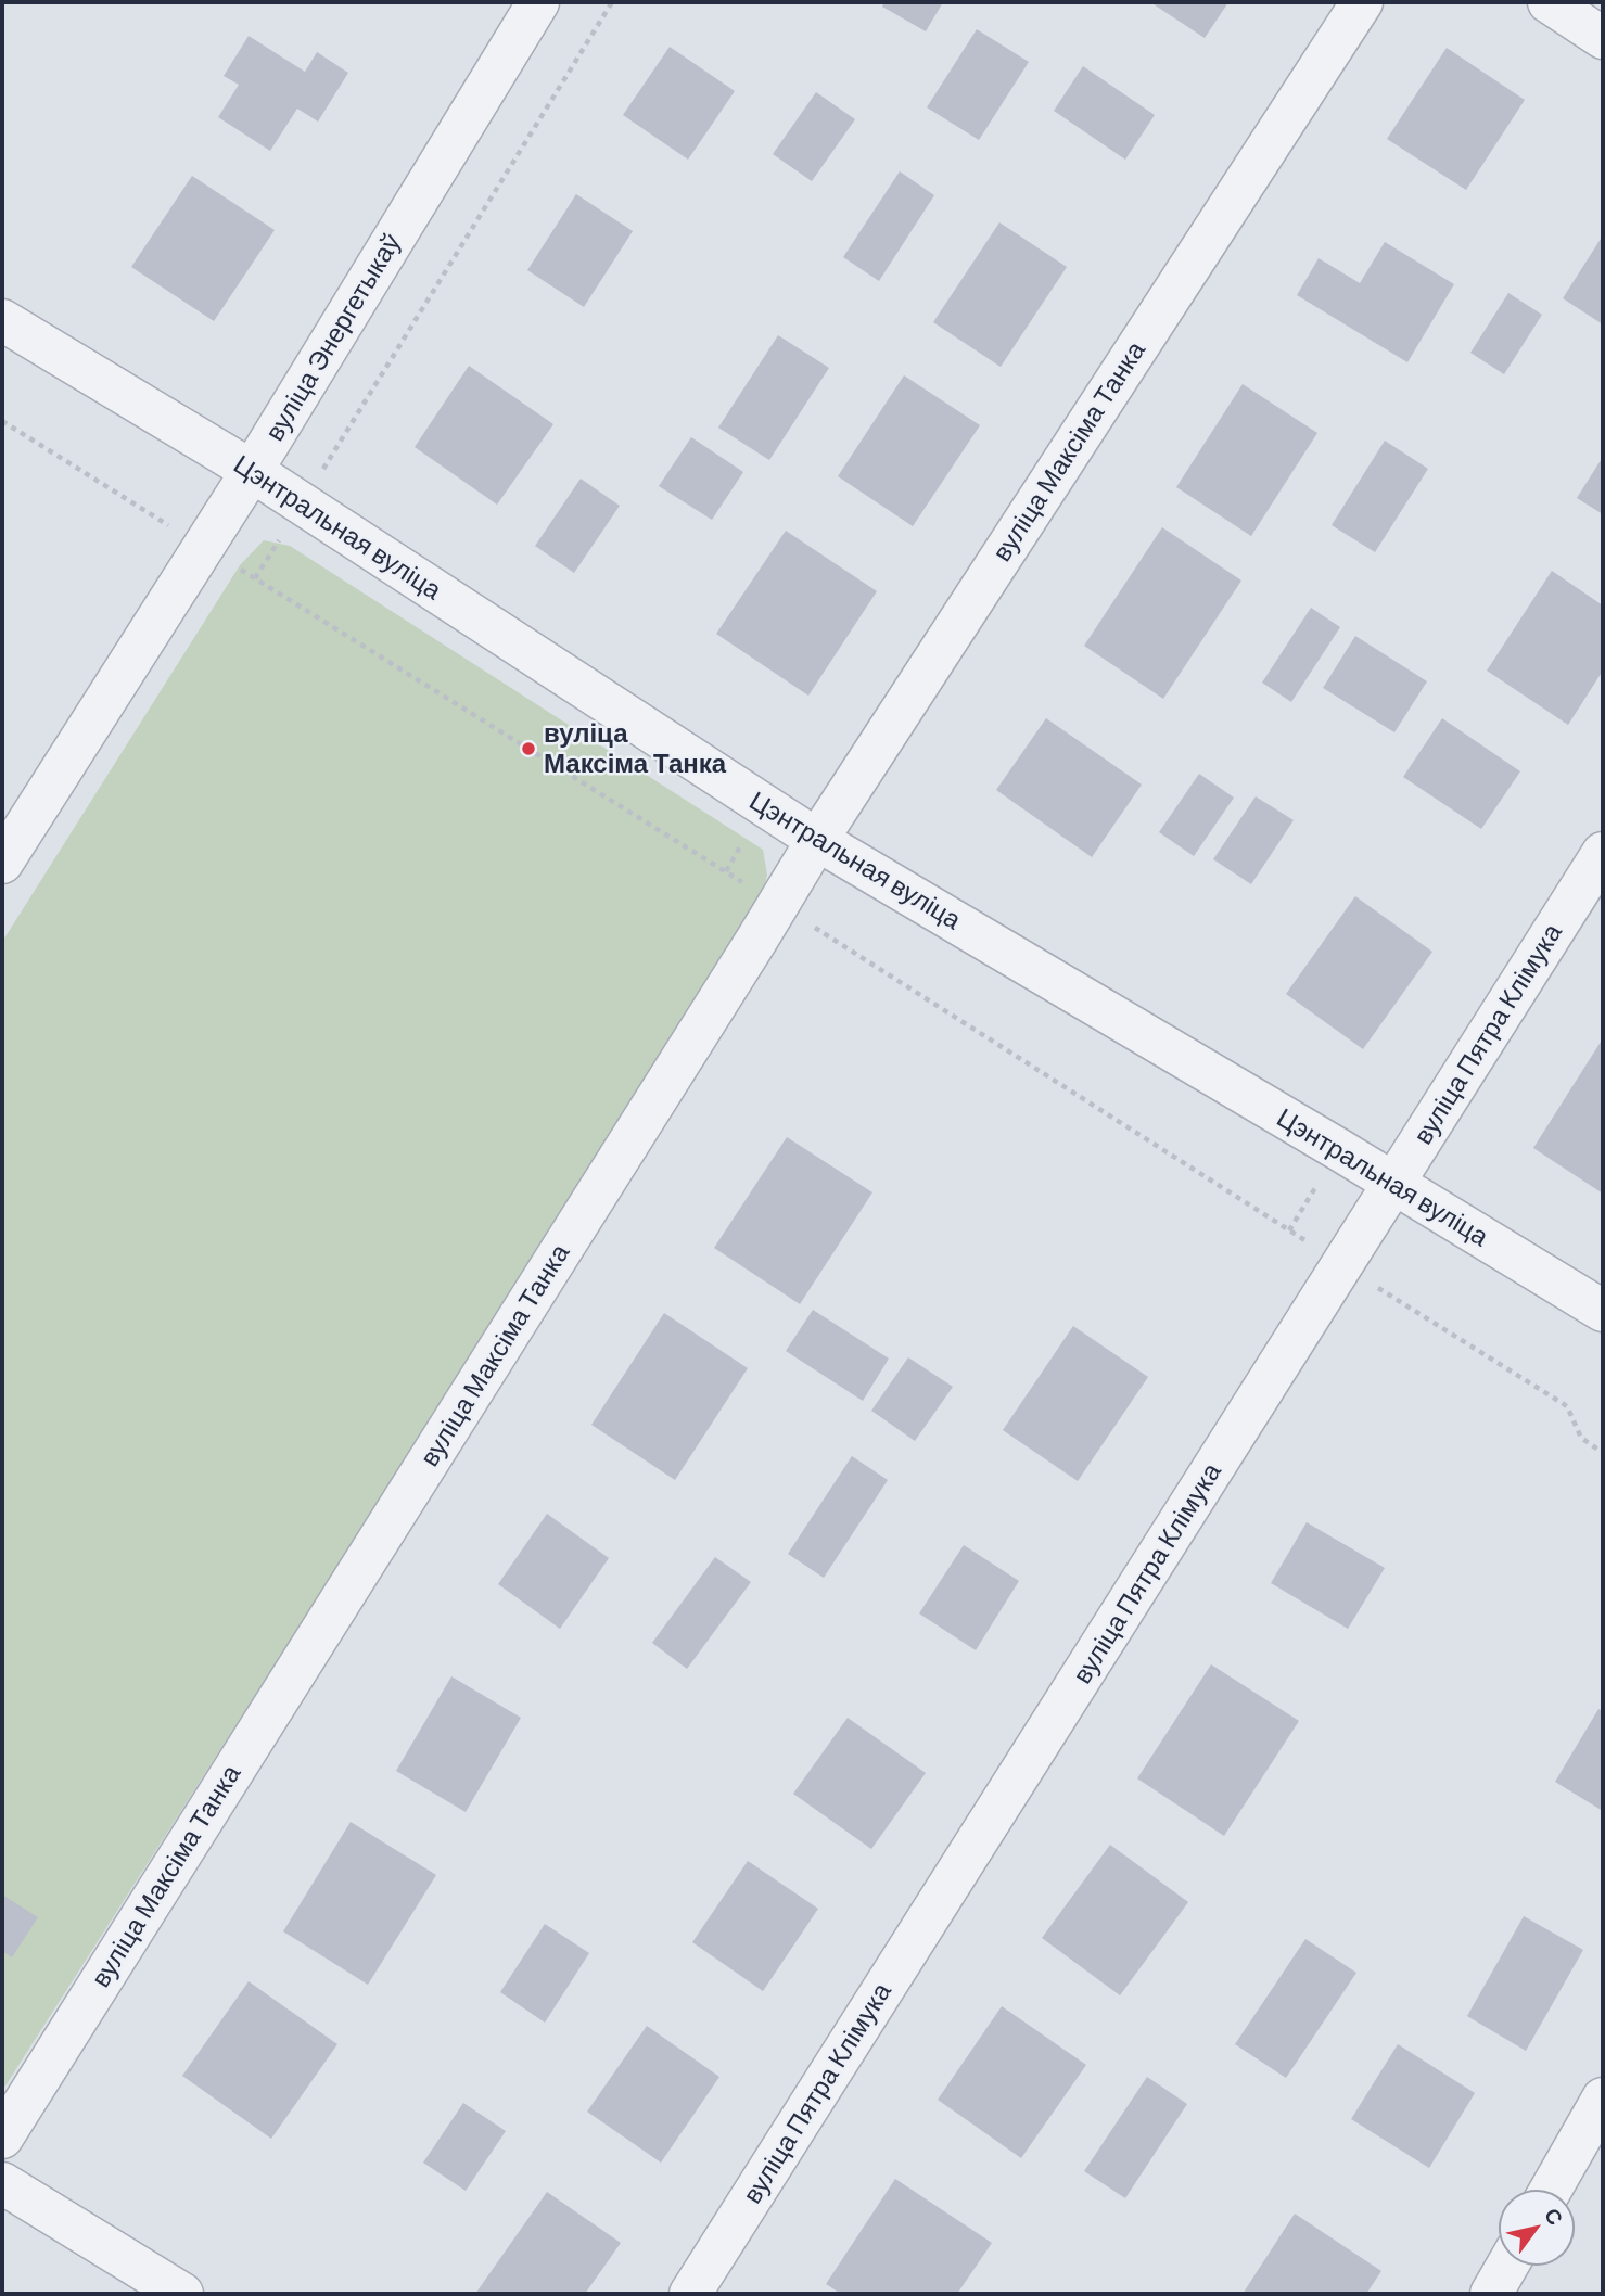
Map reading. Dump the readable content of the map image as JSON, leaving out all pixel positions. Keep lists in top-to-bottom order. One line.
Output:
{"streets":{"street":["вуліца Энергетыкаў","вуліца Максіма Танка","Цэнтральная вуліца","вуліца Пятра Клімука"]},"crossings":[["вуліца Энергетыкаў","Цэнтральная вуліца"],["вуліца Максіма Танка","Цэнтральная вуліца"],["Цэнтральная вуліца","вуліца Пятра Клімука"]],"places":["вуліца Максіма Танка"],"north":"top right"}
